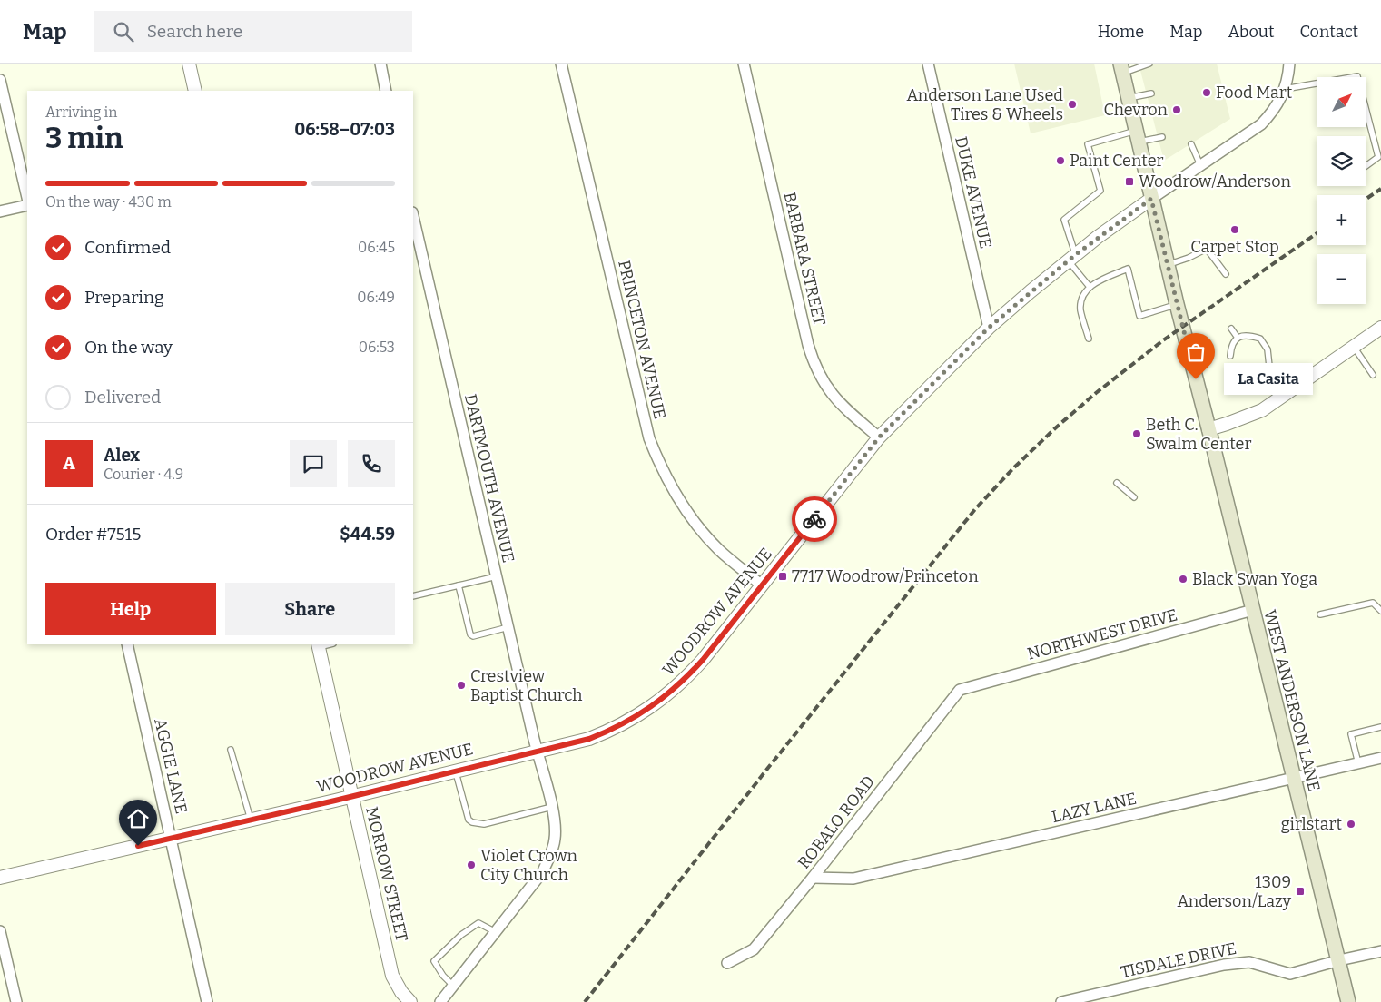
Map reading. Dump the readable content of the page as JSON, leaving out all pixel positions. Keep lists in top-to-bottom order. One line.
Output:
{"streets":{"main road":["WEST ANDERSON LANE"],"street":["DUKE AVENUE","BARBARA STREET","PRINCETON AVENUE","DARTMOUTH AVENUE","WOODROW AVENUE","NORTHWEST DRIVE","AGGIE LANE","LAZY LANE","ROBALO ROAD","MORROW STREET","TISDALE DRIVE"]},"crossings":[["DUKE AVENUE","WOODROW AVENUE"],["BARBARA STREET","WOODROW AVENUE"],["PRINCETON AVENUE","WOODROW AVENUE"],["DARTMOUTH AVENUE","WOODROW AVENUE"],["WOODROW AVENUE","WEST ANDERSON LANE"],["WOODROW AVENUE","AGGIE LANE"],["WOODROW AVENUE","MORROW STREET"],["NORTHWEST DRIVE","WEST ANDERSON LANE"],["NORTHWEST DRIVE","ROBALO ROAD"],["WEST ANDERSON LANE","LAZY LANE"],["WEST ANDERSON LANE","TISDALE DRIVE"],["LAZY LANE","ROBALO ROAD"]],"places":{"other":["Food Mart","Anderson Lane Used Tires & Wheels","Chevron","Paint Center","Carpet Stop","La Casita","Beth C. Swalm Center","Black Swan Yoga","Crestview Baptist Church","girlstart","Violet Crown City Church"],"transit":["Woodrow/Anderson","7717 Woodrow/Princeton","1309 Anderson/Lazy"]},"north":"top right","page":{"header":"Map","search":"Search here","nav":["Home","Map","About","Contact"],"map_buttons":["+","−"],"heading":["3 min","Arriving in","06:58–07:03"],"panel":["Alex","Courier · 4.9","Order #7515","$44.59"],"bar":"On the way · 430 m","list":[["Confirmed","06:45"],["Preparing","06:49"],["On the way","06:53"],"Delivered"],"bubble":"La Casita","round":"A","buttons":["Help","Share"]}}
